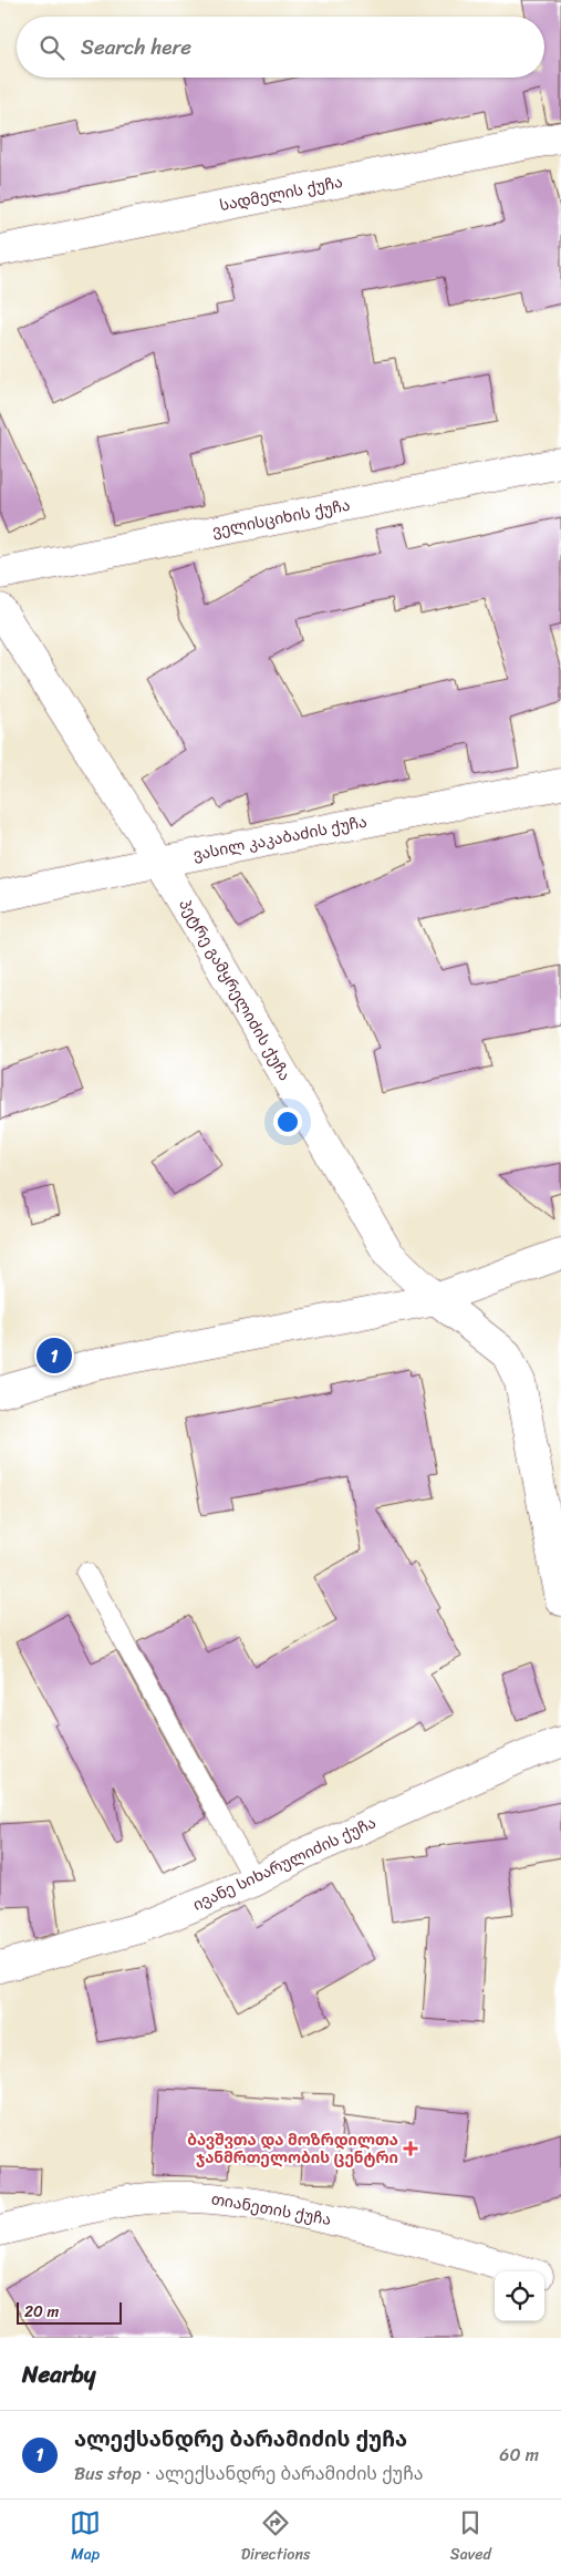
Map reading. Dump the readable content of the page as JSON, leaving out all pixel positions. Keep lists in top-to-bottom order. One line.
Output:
{"streets":{"street":["სადმელის ქუჩა","ველისციხის ქუჩა","ვასილ კაკაბაძის ქუჩა","პეტრე გამყრელიძის ქუჩა","ივანე სიხარულიძის ქუჩა","თიანეთის ქუჩა"]},"crossings":[["ვასილ კაკაბაძის ქუჩა","პეტრე გამყრელიძის ქუჩა"]],"places":{"health":["ბავშვთა და მოზრდილთა ჯანმრთელობის ცენტრი"]},"scale_bar":"20 m","page":{"search":"Search here","pins":"1","scale":"20 m","heading":"Nearby","list":[{"mark":"1","name":"ალექსანდრე ბარამიძის ქუჩა","note":"Bus stop · ალექსანდრე ბარამიძის ქუჩა","value":"60 m"}],"nav":["Map","Directions","Saved"]}}
